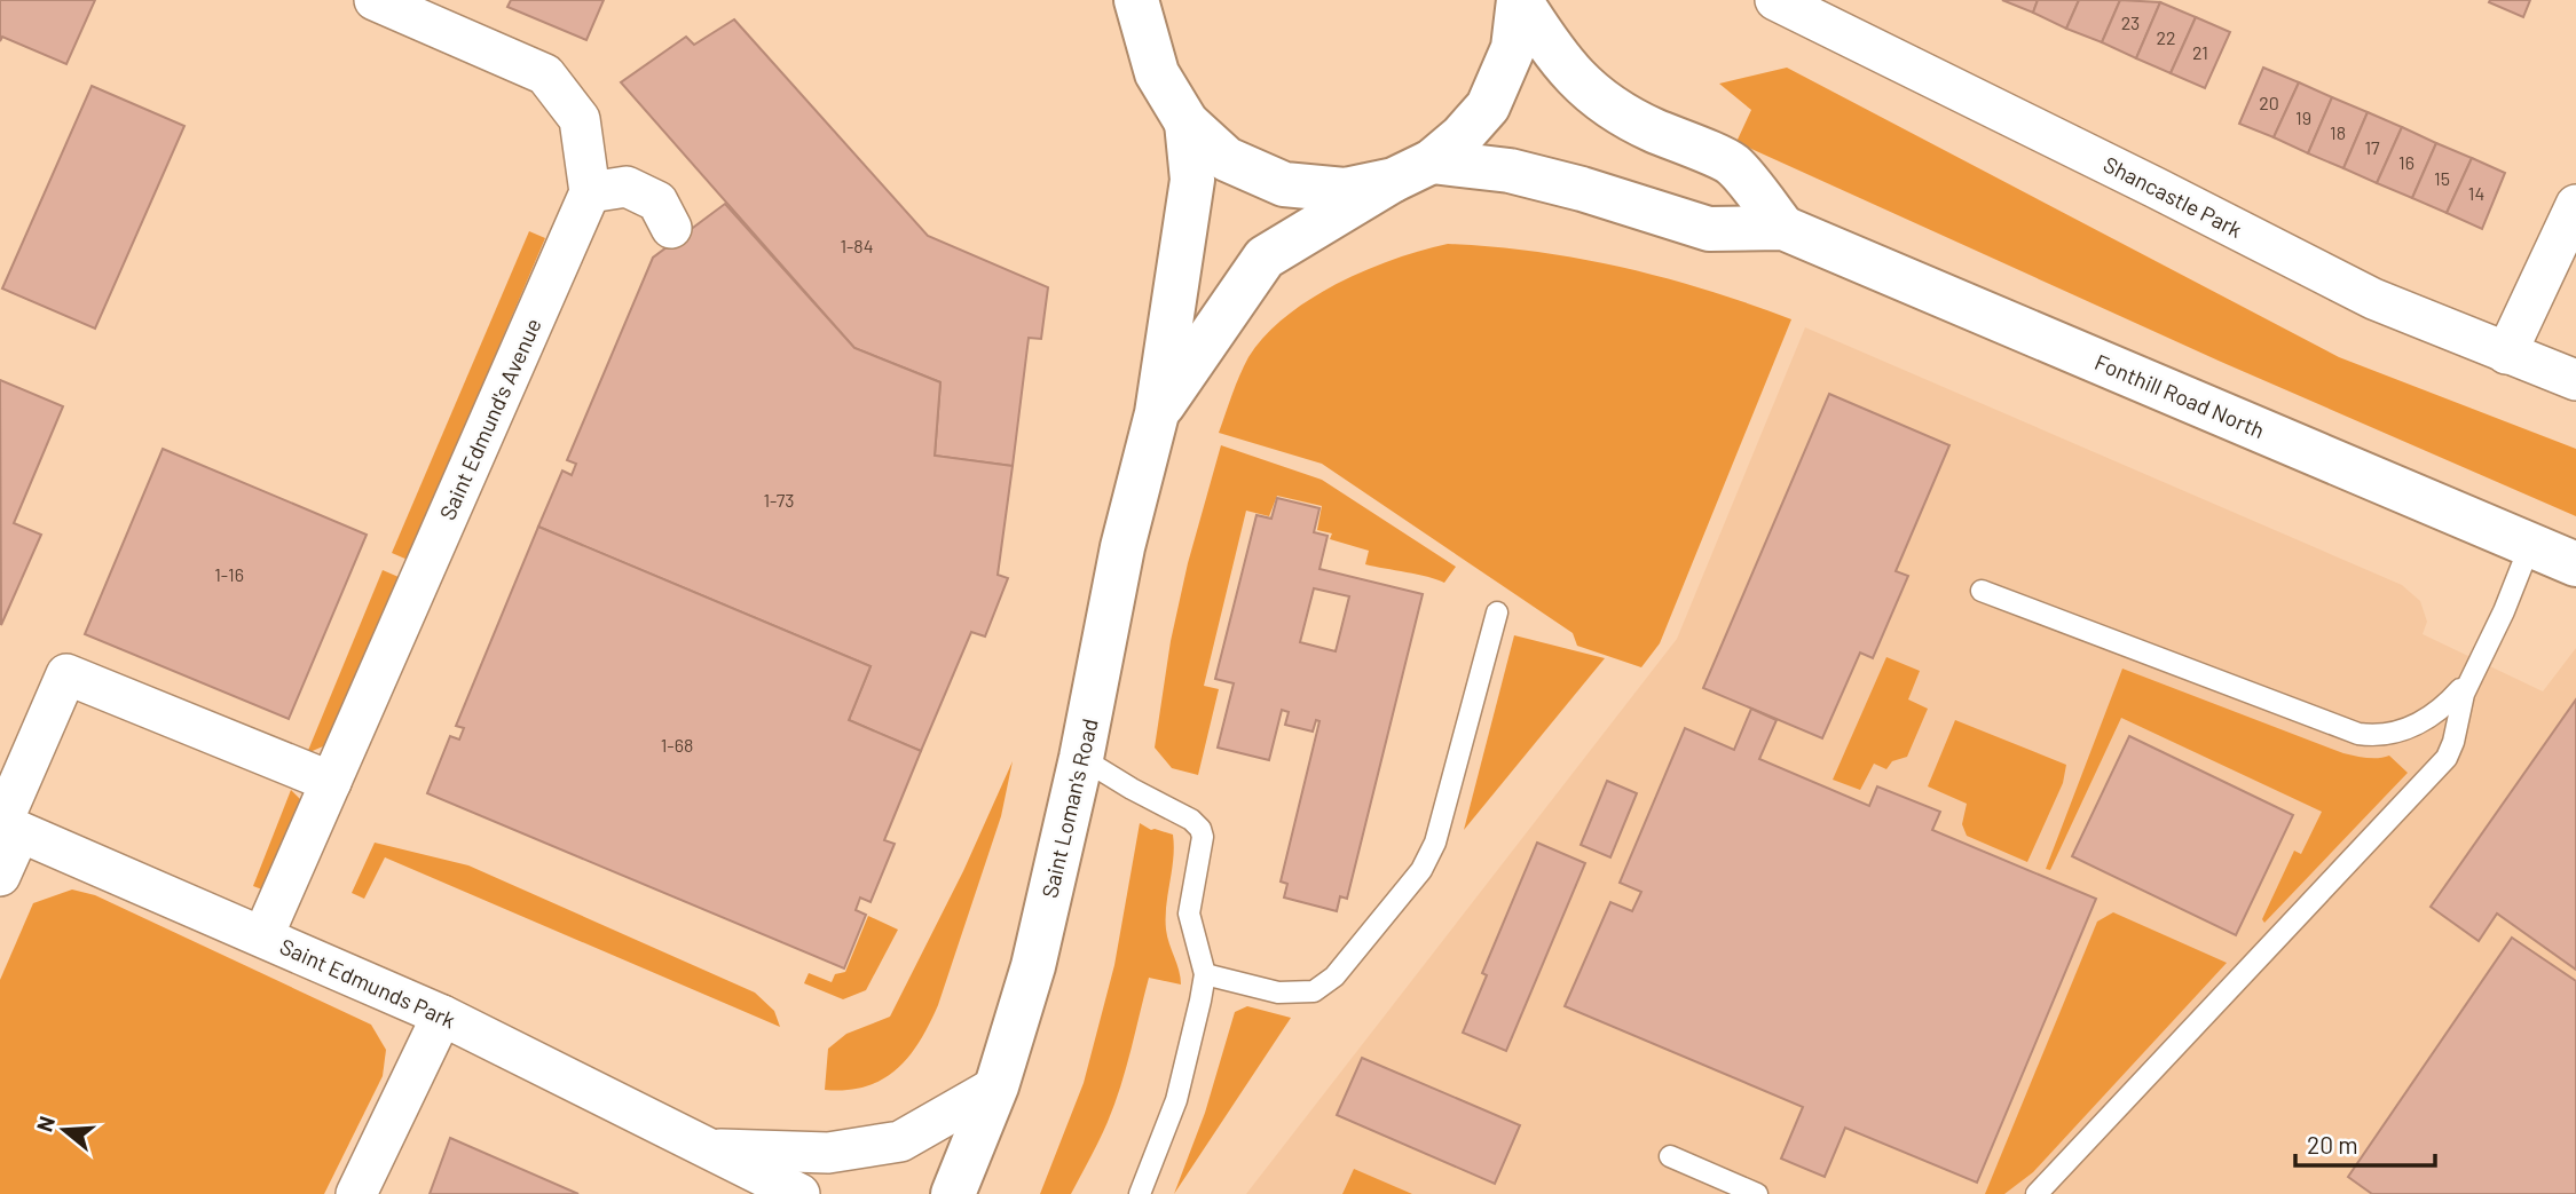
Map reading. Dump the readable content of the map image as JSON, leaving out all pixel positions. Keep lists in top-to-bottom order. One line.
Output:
{"streets":{"main road":["Fonthill Road North","Saint Loman's Road"],"street":["Shancastle Park","Saint Edmund's Avenue","Saint Edmunds Park"]},"crossings":[["Fonthill Road North","Saint Loman's Road"],["Saint Edmund's Avenue","Saint Edmunds Park"],["Saint Loman's Road","Saint Edmunds Park"]],"house_numbers":["23","22","21","20","19","18","17","16","15","14","1-84","1-73","1-16","1-68"],"scale_bar":"20 m","north":"left"}
